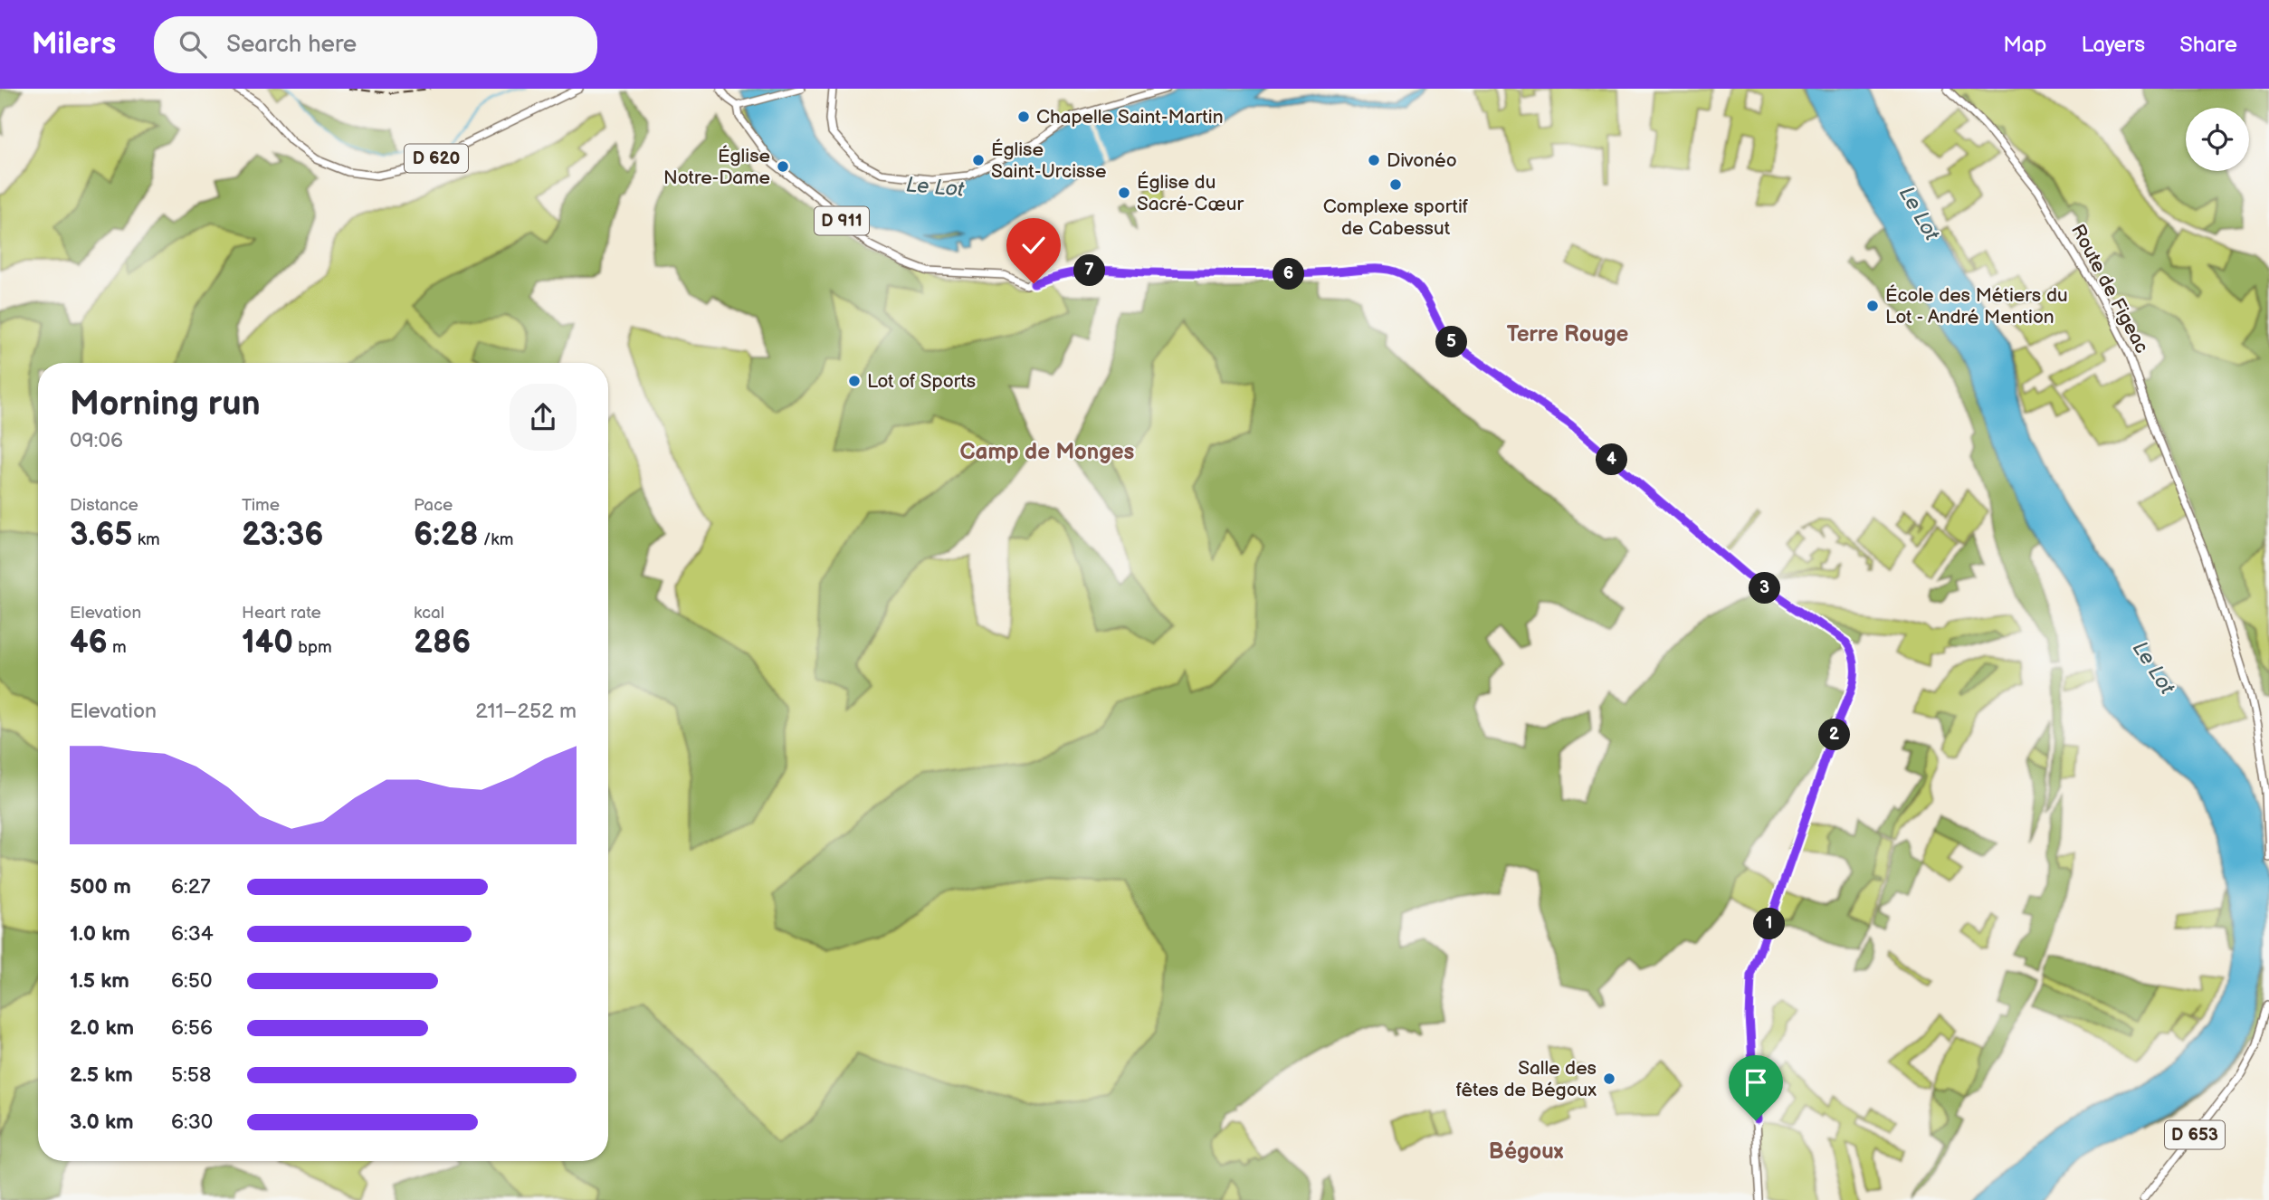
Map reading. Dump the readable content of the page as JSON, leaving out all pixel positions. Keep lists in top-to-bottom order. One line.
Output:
{"streets":{"main road":["D 620","D 911","Route de Figeac","D 653"]},"districts":["Terre Rouge","Camp de Monges","Bégoux"],"water":["Le Lot"],"places":["Chapelle Saint-Martin","Église Saint-Urcisse","Divonéo","Église Notre-Dame","Complexe sportif de Cabessut","Église du Sacré-Cœur","École des Métiers du Lot - André Mention","Lot of Sports","Salle des fêtes de Bégoux"],"page":{"header":"Milers","search":"Search here","nav":["Map","Layers","Share"],"pins":["7","6","5","4","3","2","1"],"heading":["Morning run","09:06"],"stats":[["Distance","3.65 km"],["Time","23:36"],["Pace","6:28 /km"],["Elevation","46 m"],["Heart rate","140 bpm"],["kcal","286"]],"chart":["Elevation","211–252 m"],"list":[{"name":"500 m","note":"6:27"},{"name":"1.0 km","note":"6:34"},{"name":"1.5 km","note":"6:50"},{"name":"2.0 km","note":"6:56"},{"name":"2.5 km","note":"5:58"},{"name":"3.0 km","note":"6:30"}]}}
